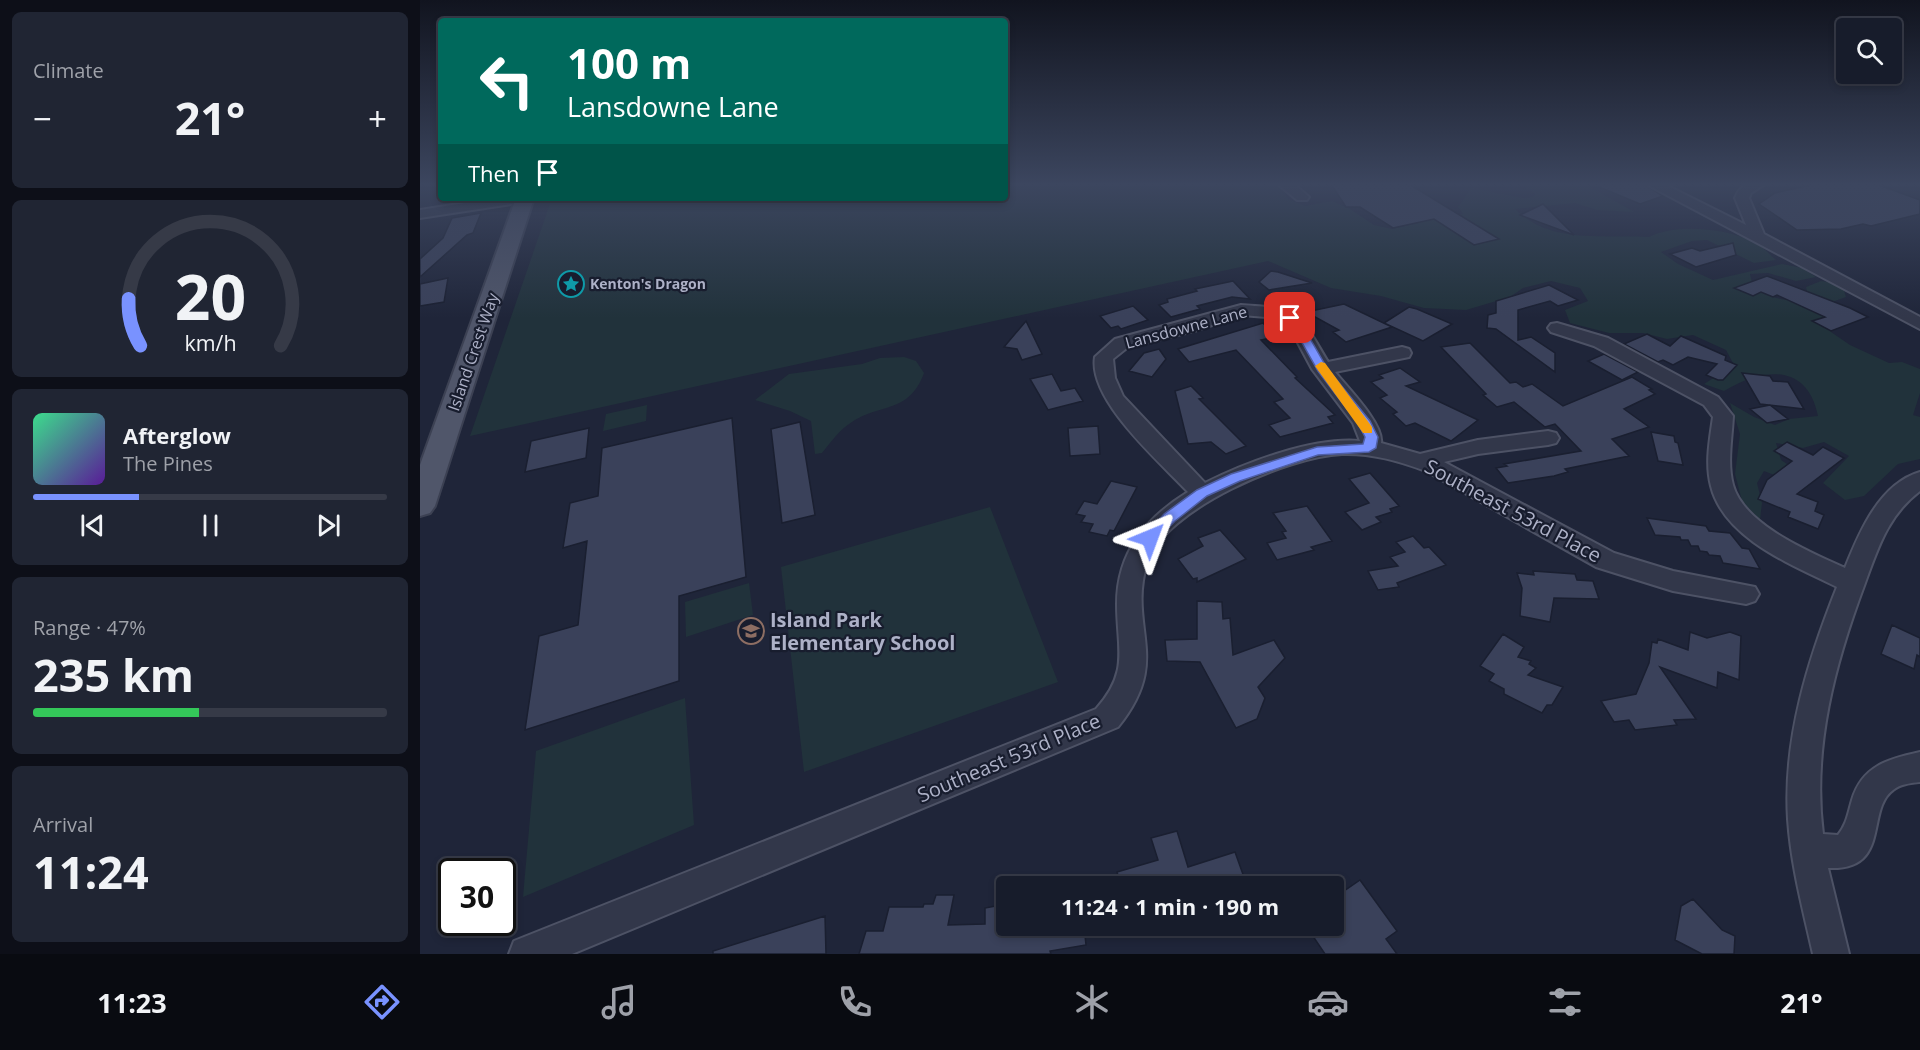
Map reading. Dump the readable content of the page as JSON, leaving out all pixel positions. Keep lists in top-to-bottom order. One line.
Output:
{"streets":{"main road":["Island Crest Way"],"street":["Lansdowne Lane","Southeast 53rd Place"]},"crossings":[["Lansdowne Lane","Southeast 53rd Place"]],"places":{"place":["Kenton's Dragon"],"school or university":["Island Park Elementary School"]},"page":{"tile":["Climate",["Range · 47%","235 km"],["Arrival","11:24"]],"turn":["100 m","Lansdowne Lane"],"heat":["−","21°","+"],"then":"Then","song":["Afterglow","The Pines"],"limit":"30","trip":"11:24 · 1 min · 190 m","tabs":["11:23","21°"],"gauge":["20","km/h"]}}
